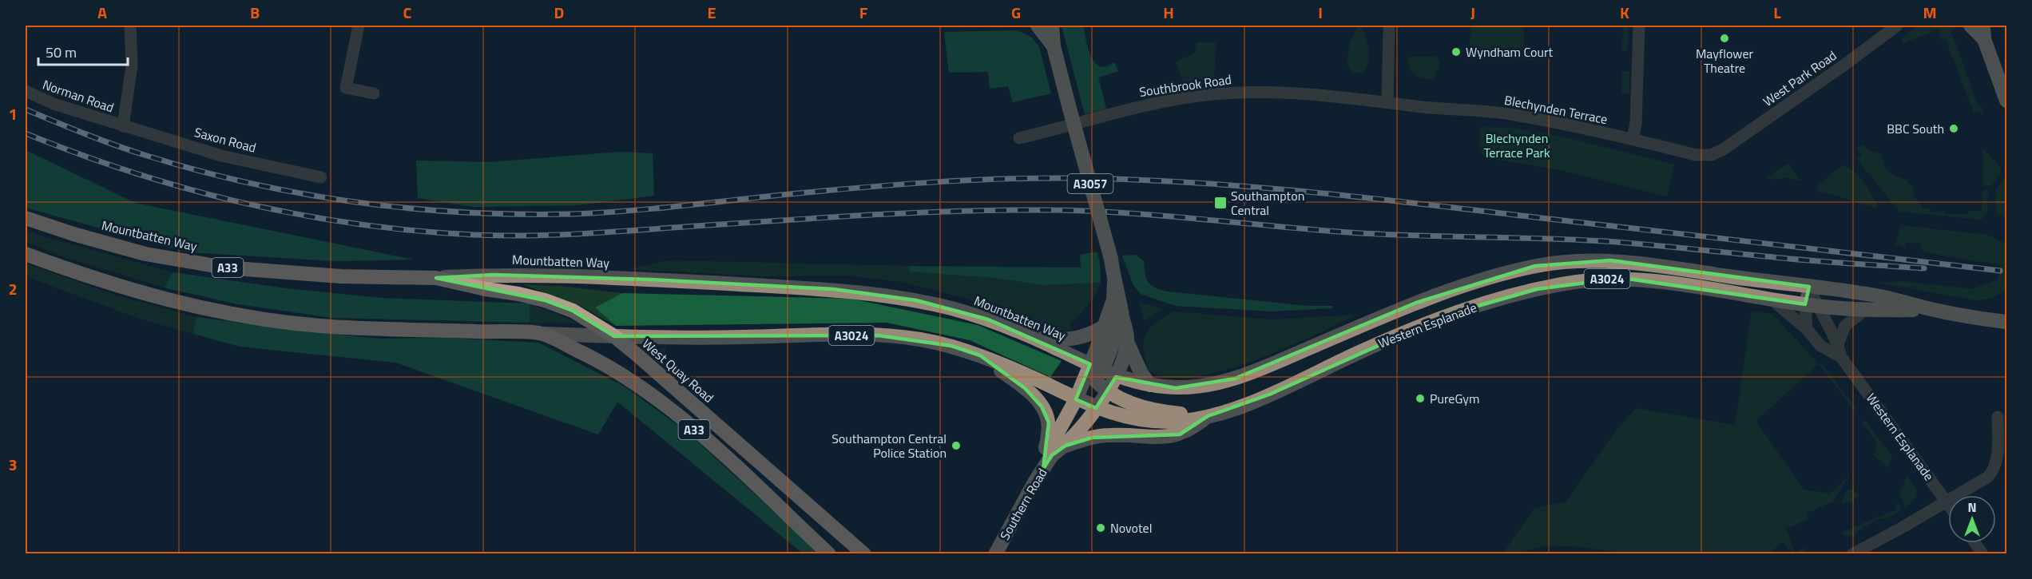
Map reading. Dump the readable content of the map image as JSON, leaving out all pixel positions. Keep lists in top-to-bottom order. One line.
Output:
{"streets":{"highway":["Mountbatten Way","A33","West Quay Road"],"main road":["A3057","A3024","Western Esplanade","Southern Road"],"street":["West Park Road","Southbrook Road","Norman Road","Blechynden Terrace","Saxon Road"]},"crossings":[["West Park Road","Blechynden Terrace"],["Southbrook Road","Blechynden Terrace"],["Norman Road","Saxon Road"],["A3057","Mountbatten Way"],["A3057","A3024"],["A3057","Southern Road"],["Mountbatten Way","A3024"],["Mountbatten Way","West Quay Road"],["A33","A3024"],["A3024","Western Esplanade"],["A3024","West Quay Road"],["A3024","Southern Road"],["Western Esplanade","Southern Road"]],"parks":["Blechynden Terrace Park"],"places":{"other":["Mayflower Theatre","Wyndham Court","BBC South","PureGym","Southampton Central Police Station","Novotel"],"transit":["Southampton Central"]},"scale_bar":"50 m","north":"top","grid":{"columns":["A","B","C","D","E","F","G","H","I","J","K","L","M"],"rows":["1","2","3"]}}
